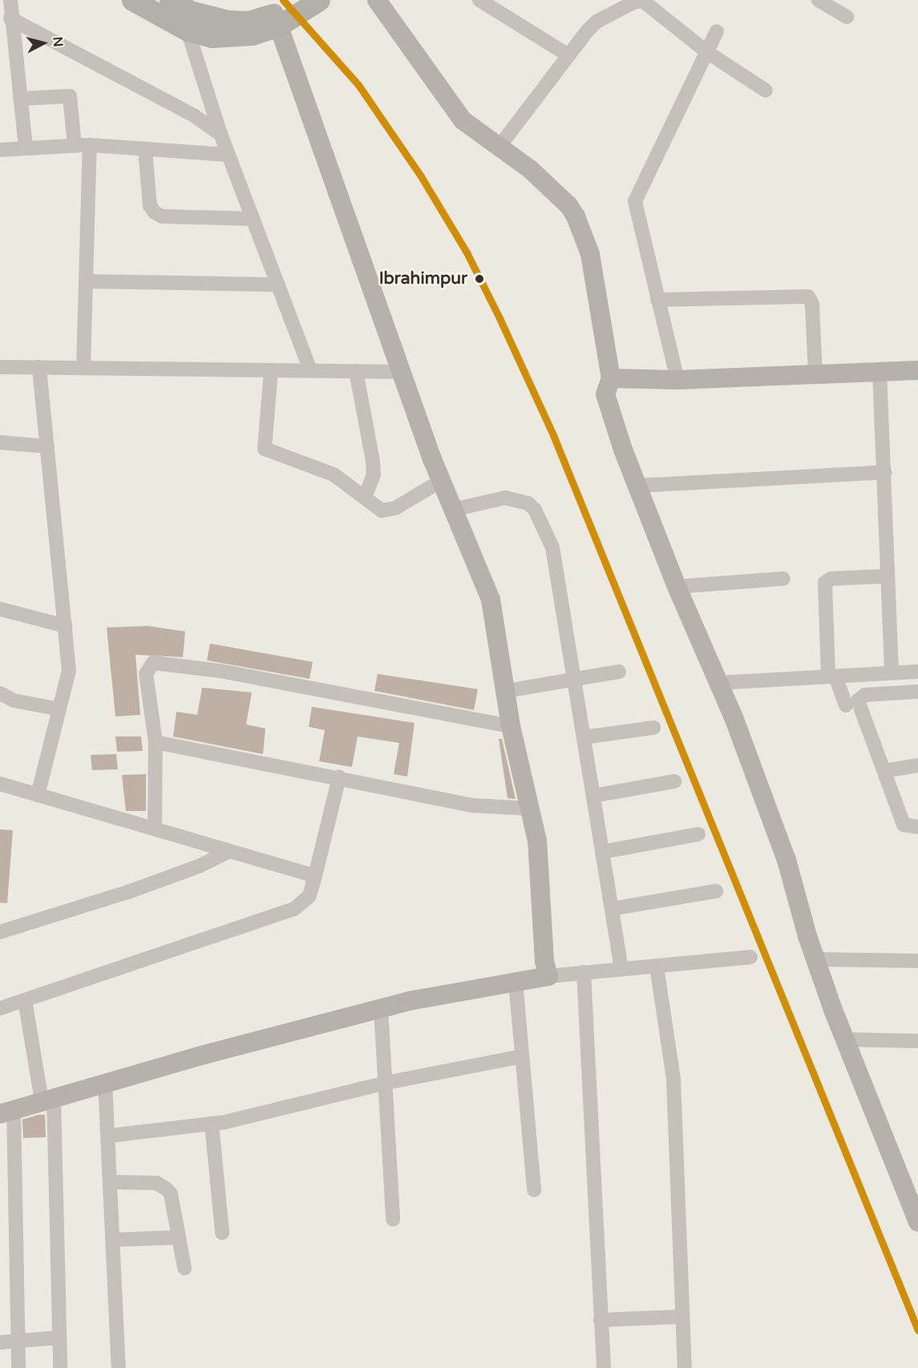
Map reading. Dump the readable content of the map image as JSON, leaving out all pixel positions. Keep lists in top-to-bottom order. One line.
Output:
{"places":["Ibrahimpur"],"north":"right"}
